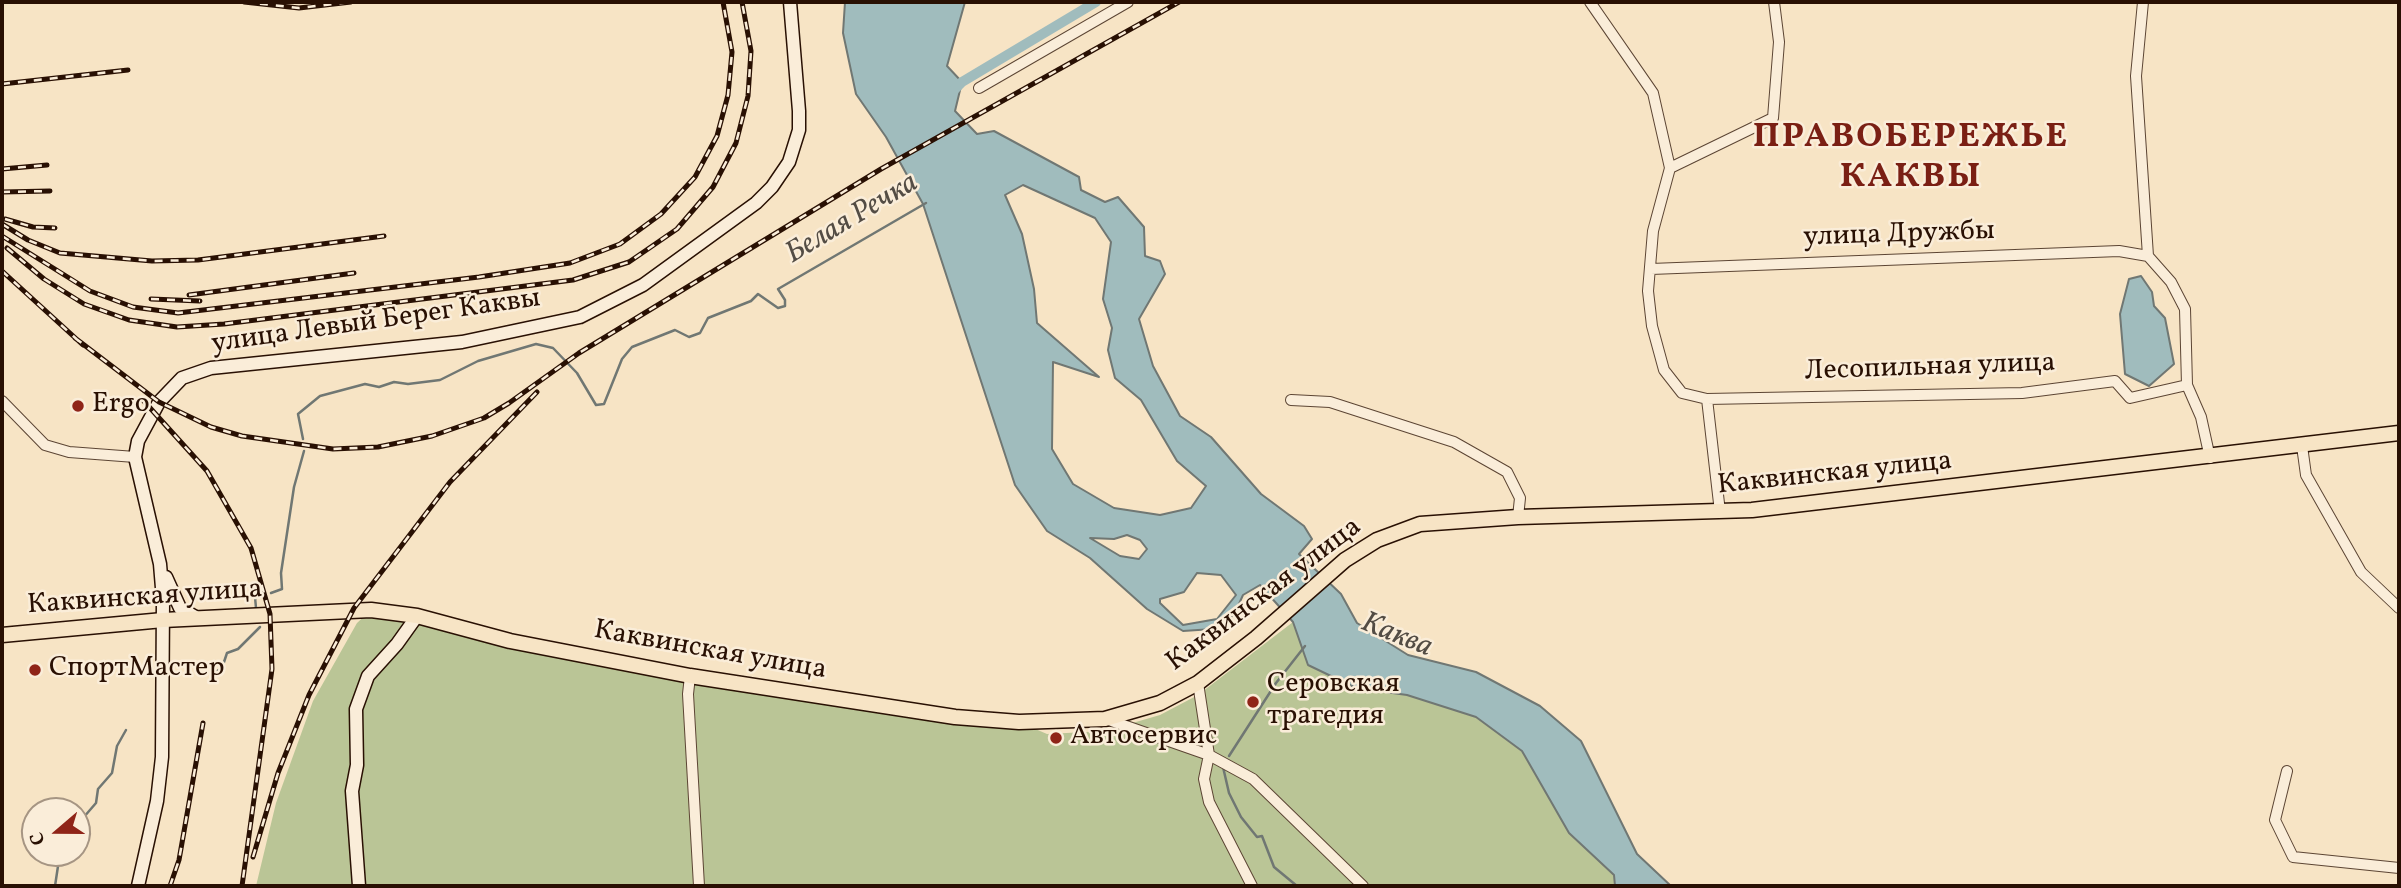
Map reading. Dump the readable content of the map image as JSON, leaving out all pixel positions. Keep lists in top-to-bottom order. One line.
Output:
{"streets":{"main road":["улица Левый Берег Каквы","Каквинская улица"],"street":["улица Дружбы","Лесопильная улица"]},"districts":["ПРАВОБЕРЕЖЬЕ КАКВЫ"],"water":["Белая Речка","Каква"],"places":["Ergo","СпортМастер","Серовская трагедия","Автосервис"],"north":"left"}
